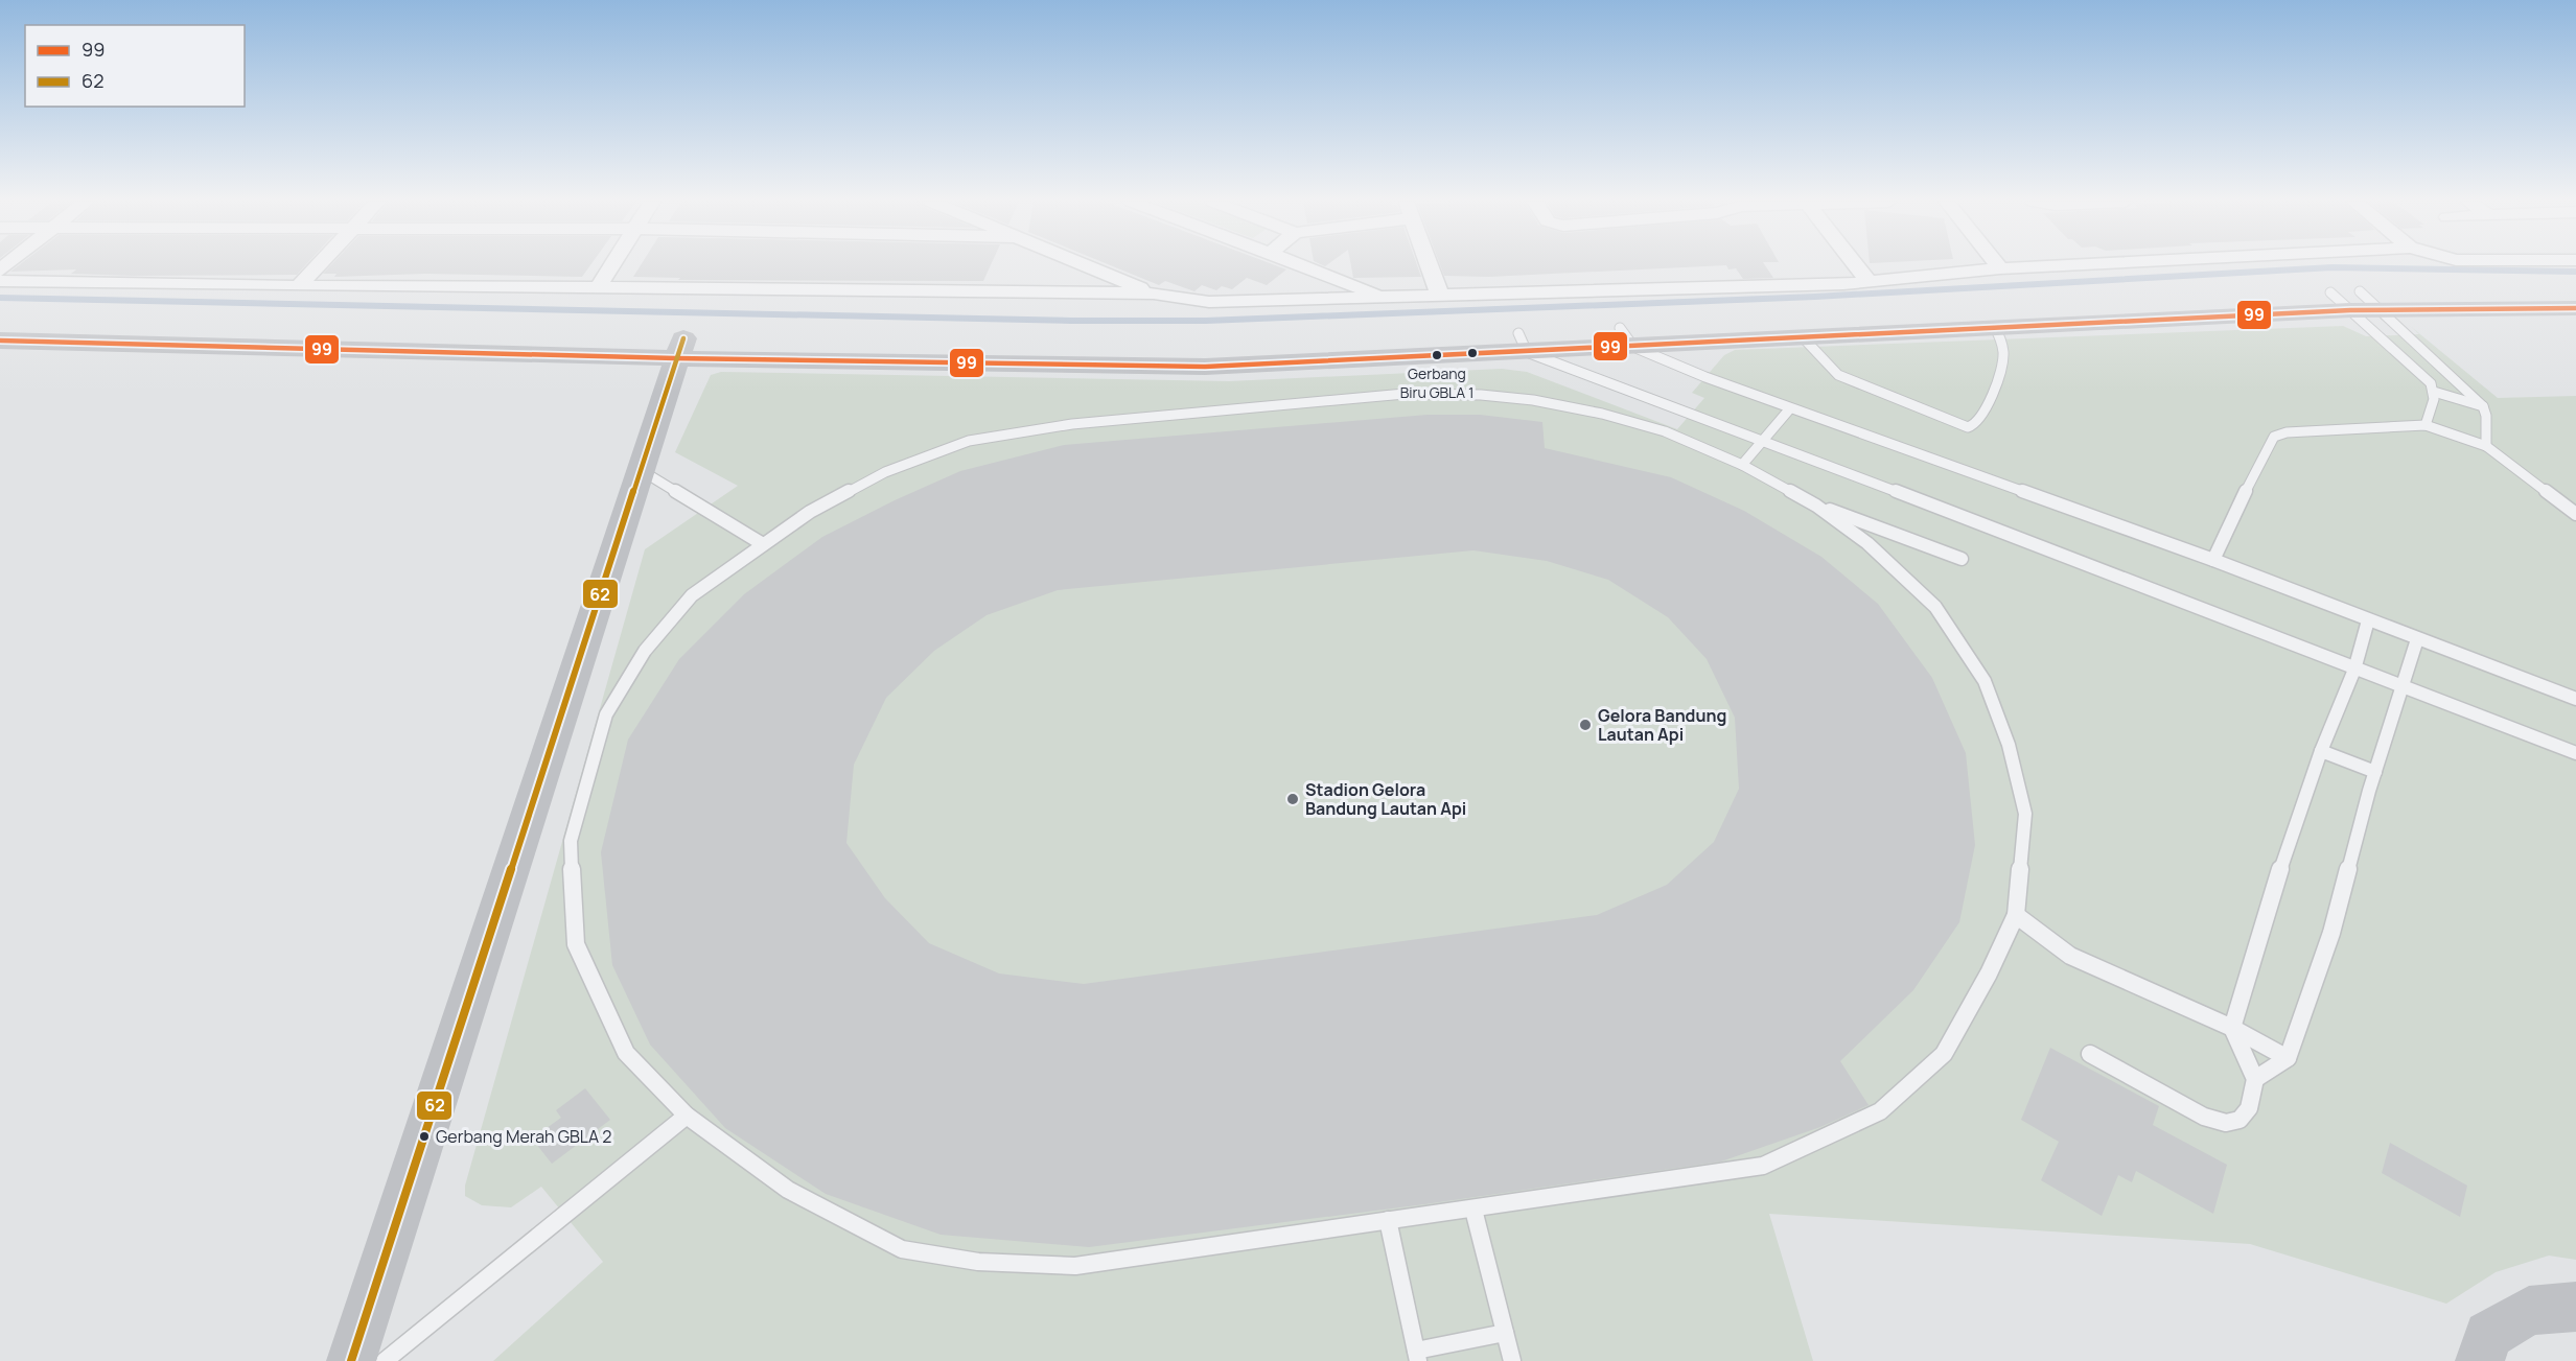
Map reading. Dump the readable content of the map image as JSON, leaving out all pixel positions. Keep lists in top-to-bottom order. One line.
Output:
{"places":["Gerbang Biru GBLA 1","Gelora Bandung Lautan Api","Stadion Gelora Bandung Lautan Api","Gerbang Merah GBLA 2"],"lines":["transit line 99","transit line 62"],"legend":["99","62"]}
